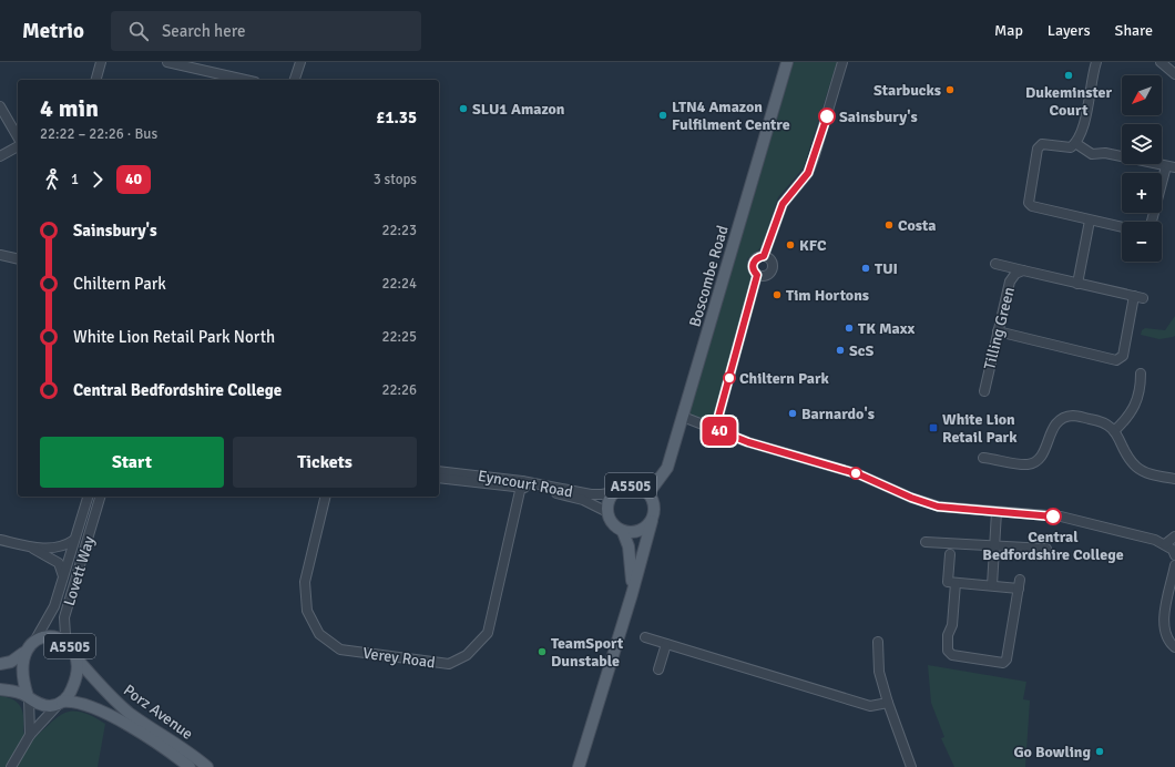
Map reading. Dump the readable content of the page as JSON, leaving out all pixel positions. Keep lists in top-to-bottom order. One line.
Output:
{"streets":{"main road":["Boscombe Road","A5505","Porz Avenue"],"street":["Tilling Green","Eyncourt Road","Lovett Way","Verey Road"]},"crossings":[["Boscombe Road","Eyncourt Road"],["Boscombe Road","A5505"],["Eyncourt Road","A5505"],["Eyncourt Road","Verey Road"],["A5505","Lovett Way"],["A5505","Porz Avenue"],["Lovett Way","Porz Avenue"]],"places":{"other":["Dukeminster Court","Starbucks","SLU1 Amazon","LTN4 Amazon Fulfilment Centre","Sainsbury's","Costa","KFC","TUI","Tim Hortons","TK Maxx","ScS","Chiltern Park","Barnardo's","Central Bedfordshire College","TeamSport Dunstable","Go Bowling"],"transit":["White Lion Retail Park"]},"lines":["bus line 40"],"north":"bottom left","page":{"header":"Metrio","search":"Search here","nav":["Map","Layers","Share"],"on_map":"40","map_buttons":["+","−"],"heading":["4 min","22:22 – 22:26 · Bus","£1.35"],"legs":["1","40","3 stops"],"list":[{"name":"Sainsbury's","value":"22:23"},{"name":"Chiltern Park","value":"22:24"},{"name":"White Lion Retail Park North","value":"22:25"},{"name":"Central Bedfordshire College","value":"22:26"}],"buttons":["Start","Tickets"]}}
